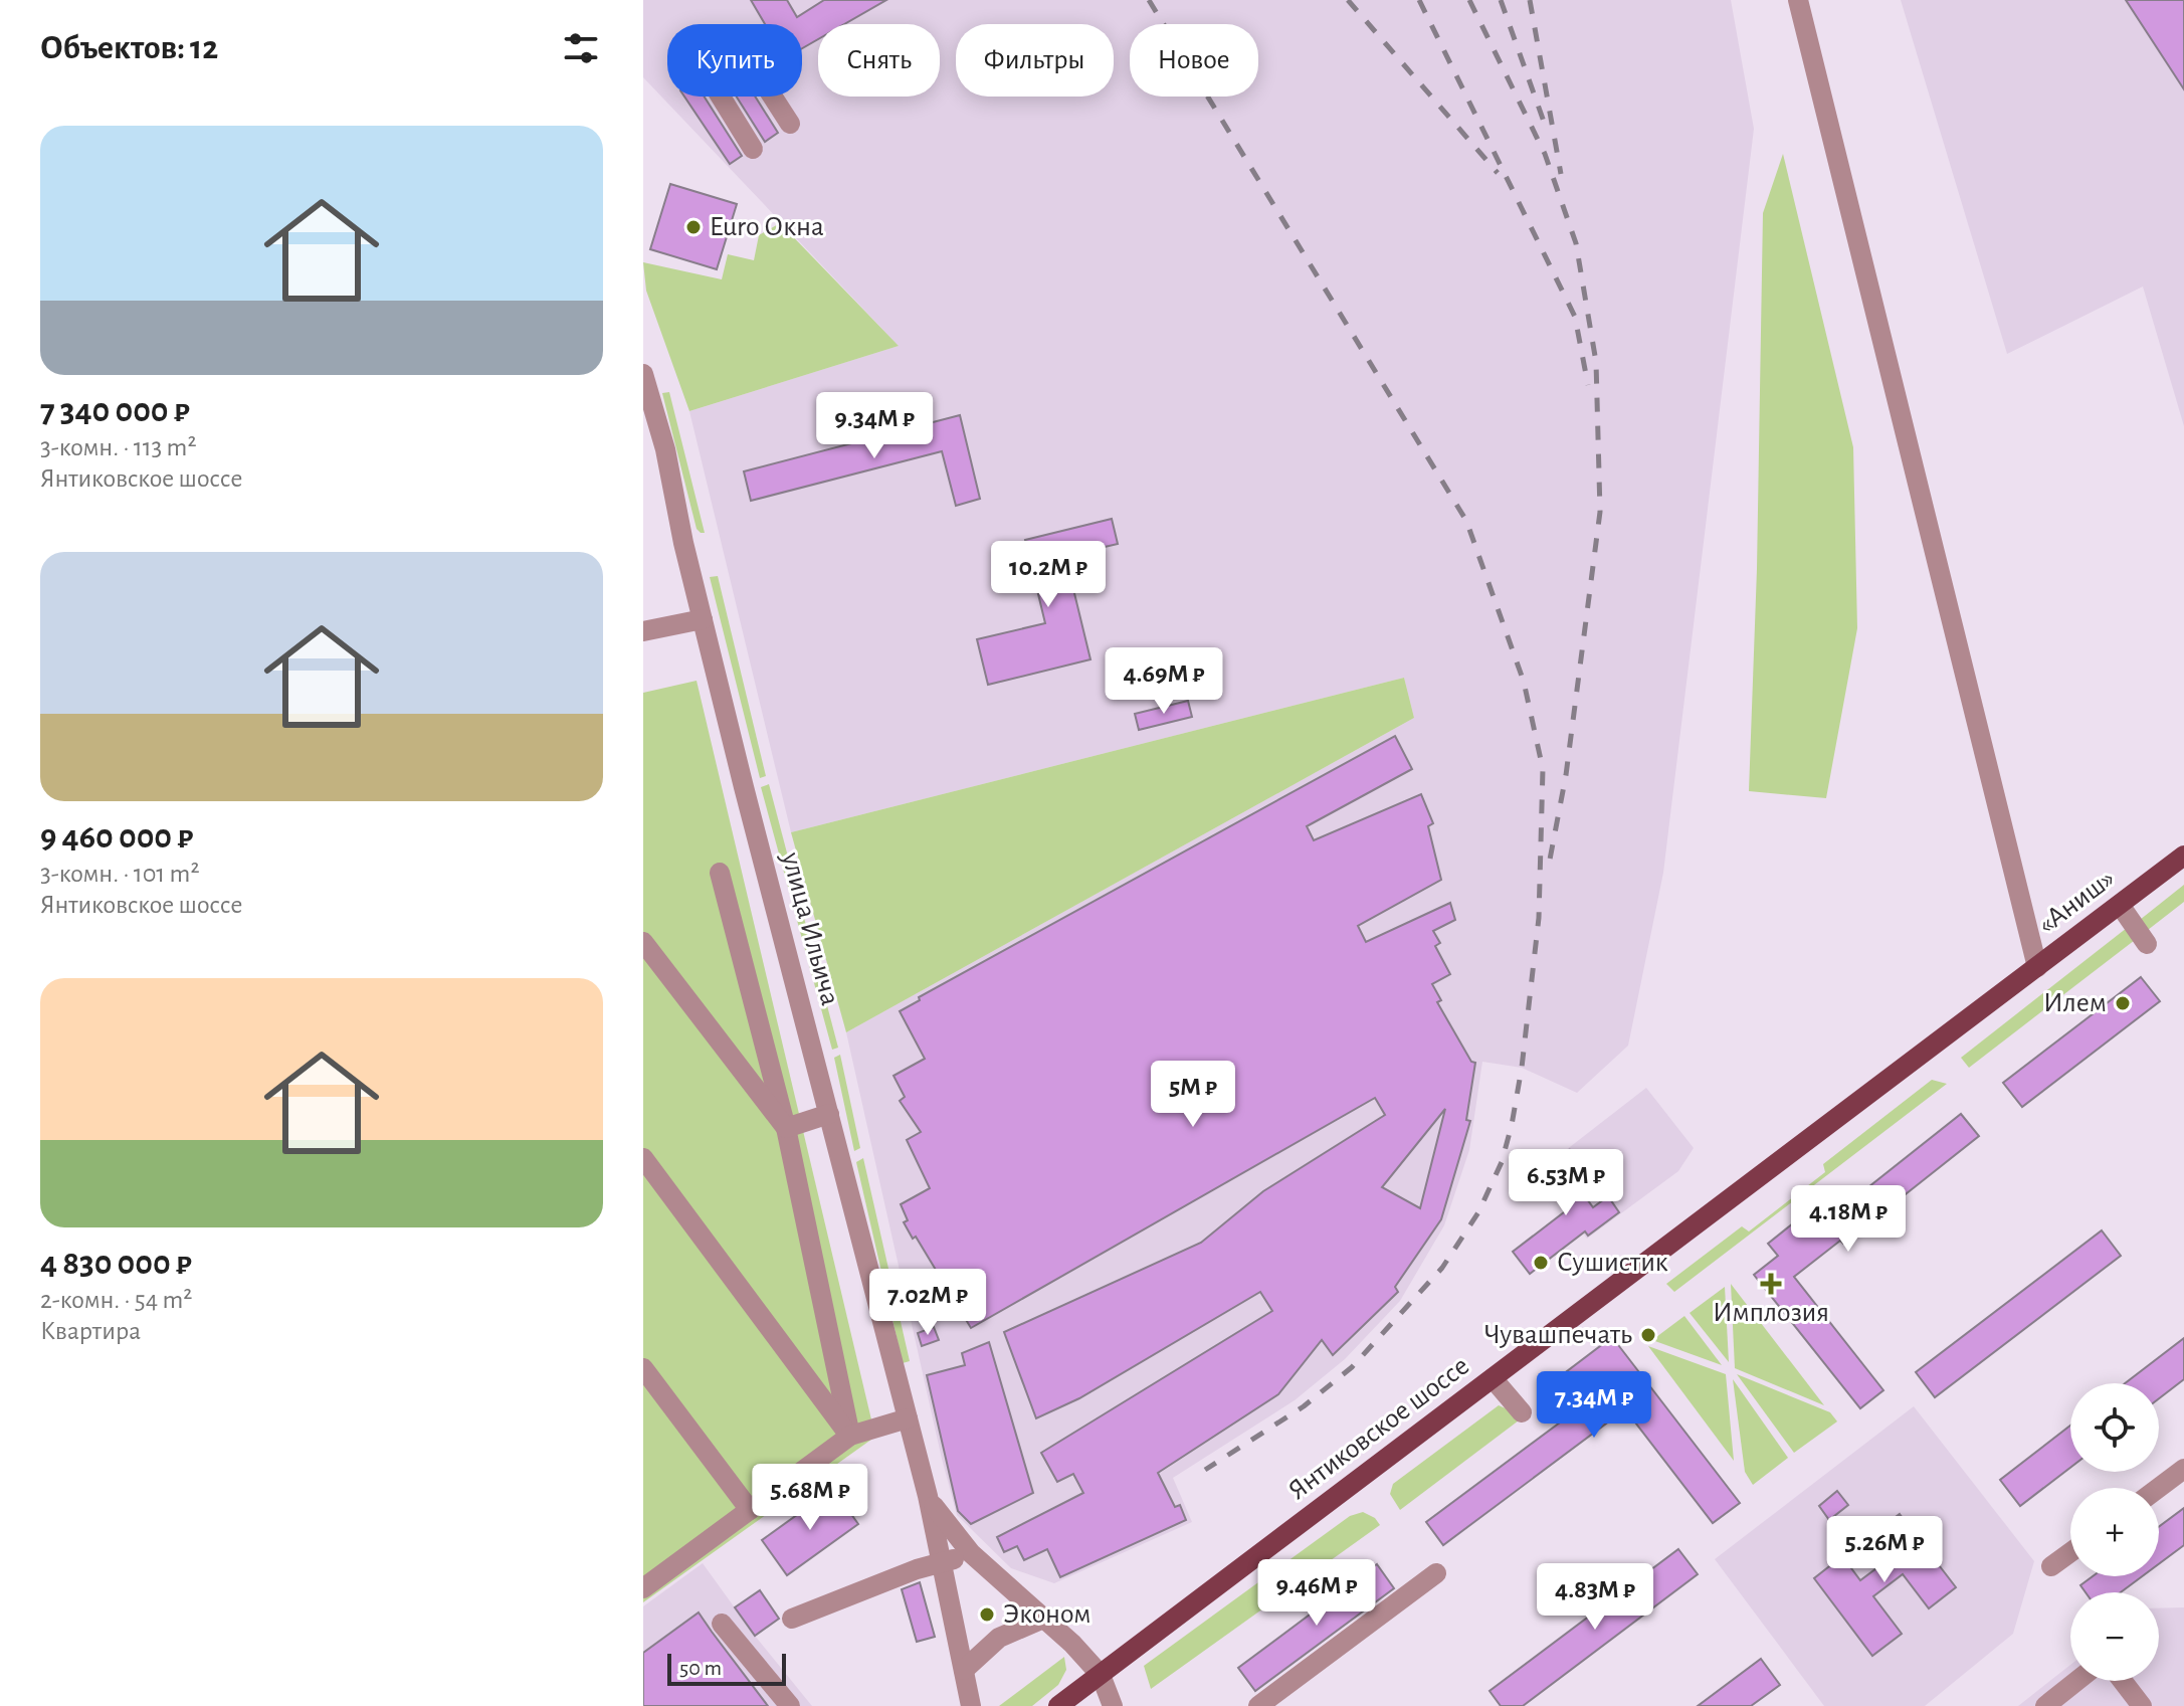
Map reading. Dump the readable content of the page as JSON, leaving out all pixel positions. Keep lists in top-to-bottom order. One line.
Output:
{"streets":{"main road":["«Аниш»","Янтиковское шоссе"],"street":["улица Ильича"]},"crossings":[["«Аниш»","Янтиковское шоссе"],["улица Ильича","Янтиковское шоссе"]],"places":{"other":["Euro Окна","Илем","Сушистик","Чувашпечать","Эконом"],"health":["Имплозия"]},"scale_bar":"50 m","page":{"heading":"Объектов: 12","chip":["Купить","Снять","Фильтры","Новое"],"list":[{"name":"7 340 000 ₽","note":"3-комн. · 113 m² · Янтиковское шоссе"},{"name":"9 460 000 ₽","note":"3-комн. · 101 m² · Янтиковское шоссе"},{"name":"4 830 000 ₽","note":"2-комн. · 54 m² · Квартира"}],"price":["9.34M ₽","10.2M ₽","4.69M ₽","5M ₽","6.53M ₽","4.18M ₽","7.02M ₽","7.34M ₽","5.68M ₽","5.26M ₽","9.46M ₽","4.83M ₽"],"map_buttons":["+","−"],"scale":"50 m"}}
